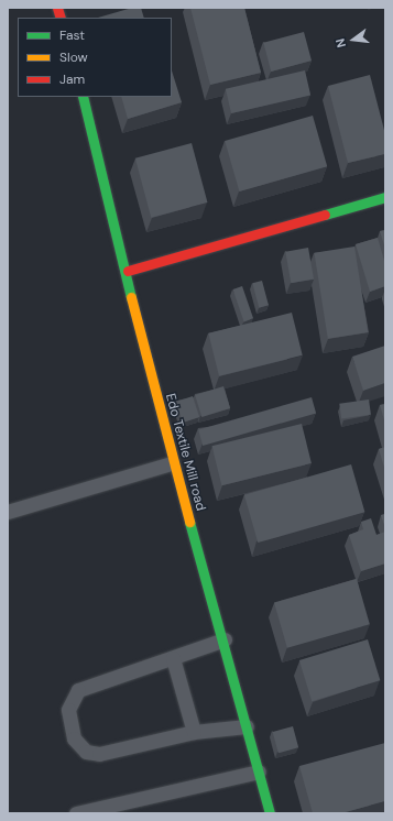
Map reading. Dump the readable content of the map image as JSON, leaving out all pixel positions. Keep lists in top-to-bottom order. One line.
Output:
{"streets":{"street":["Edo Textile Mill road"]},"legend":["Fast","Slow","Jam"],"north":"left"}
